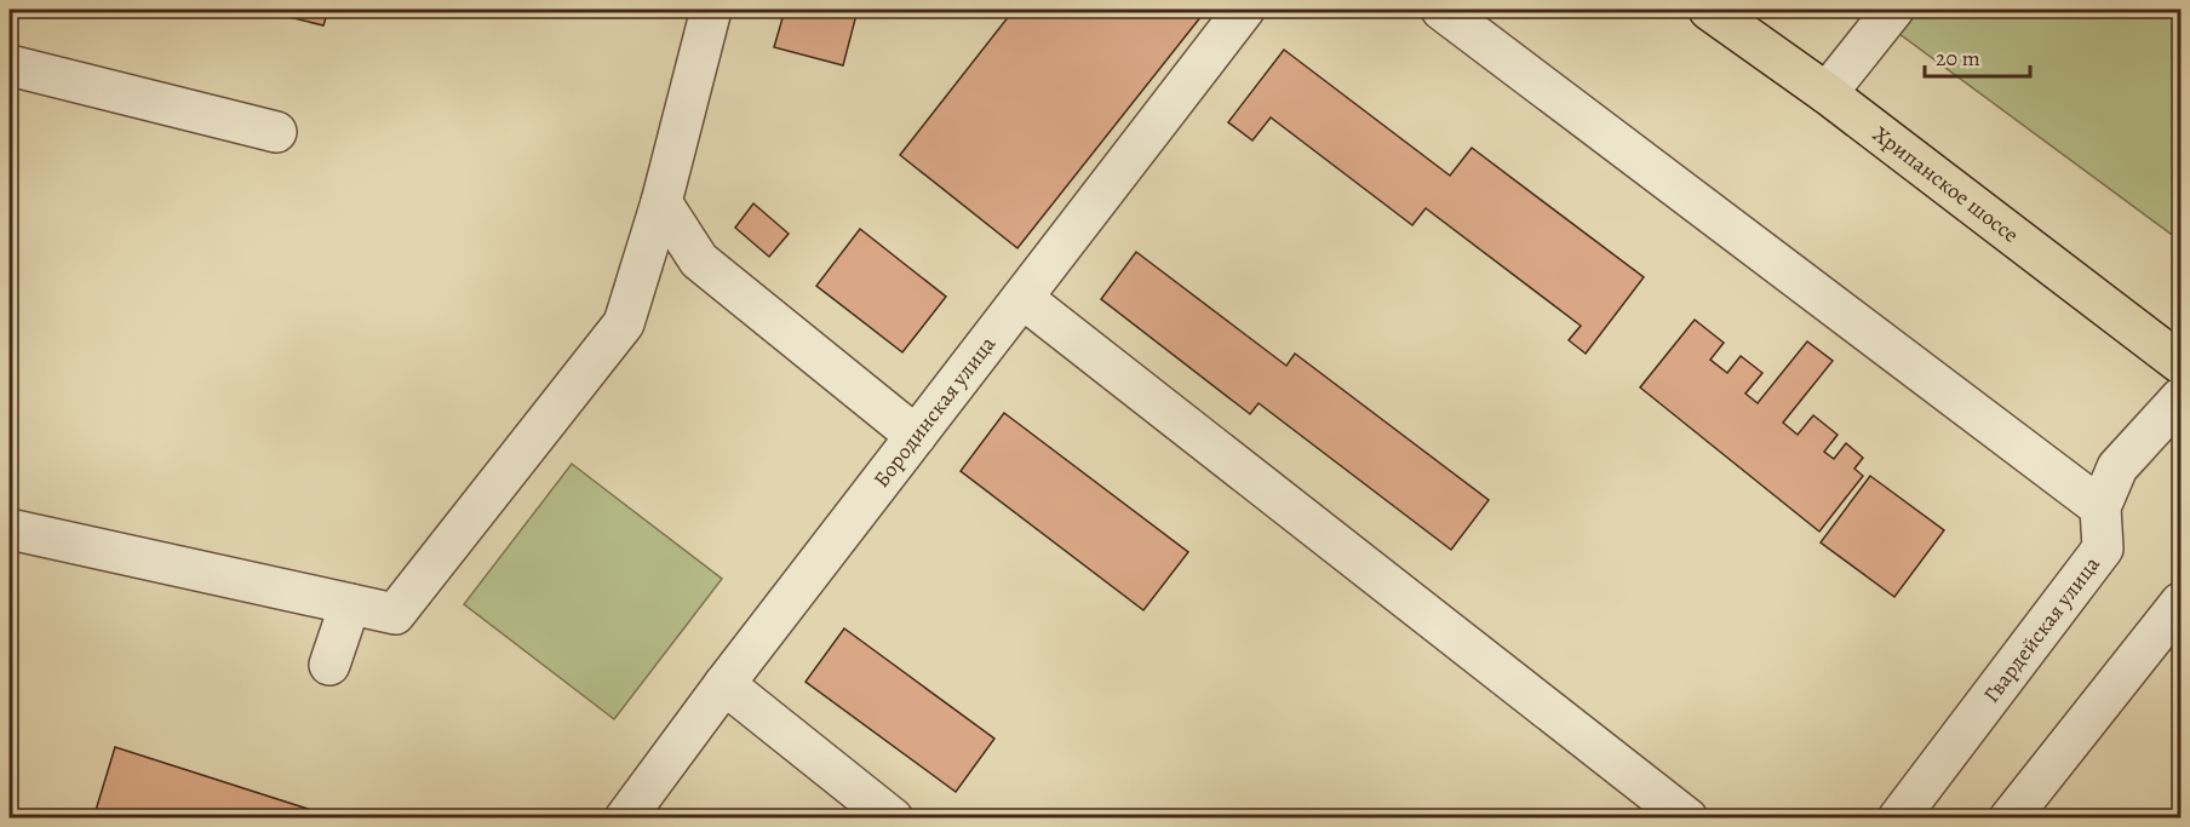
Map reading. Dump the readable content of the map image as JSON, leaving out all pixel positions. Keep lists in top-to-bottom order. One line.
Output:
{"streets":{"main road":["Хрипанское шоссе"],"street":["Бородинская улица","Гвардейская улица"]},"scale_bar":"20 m"}
